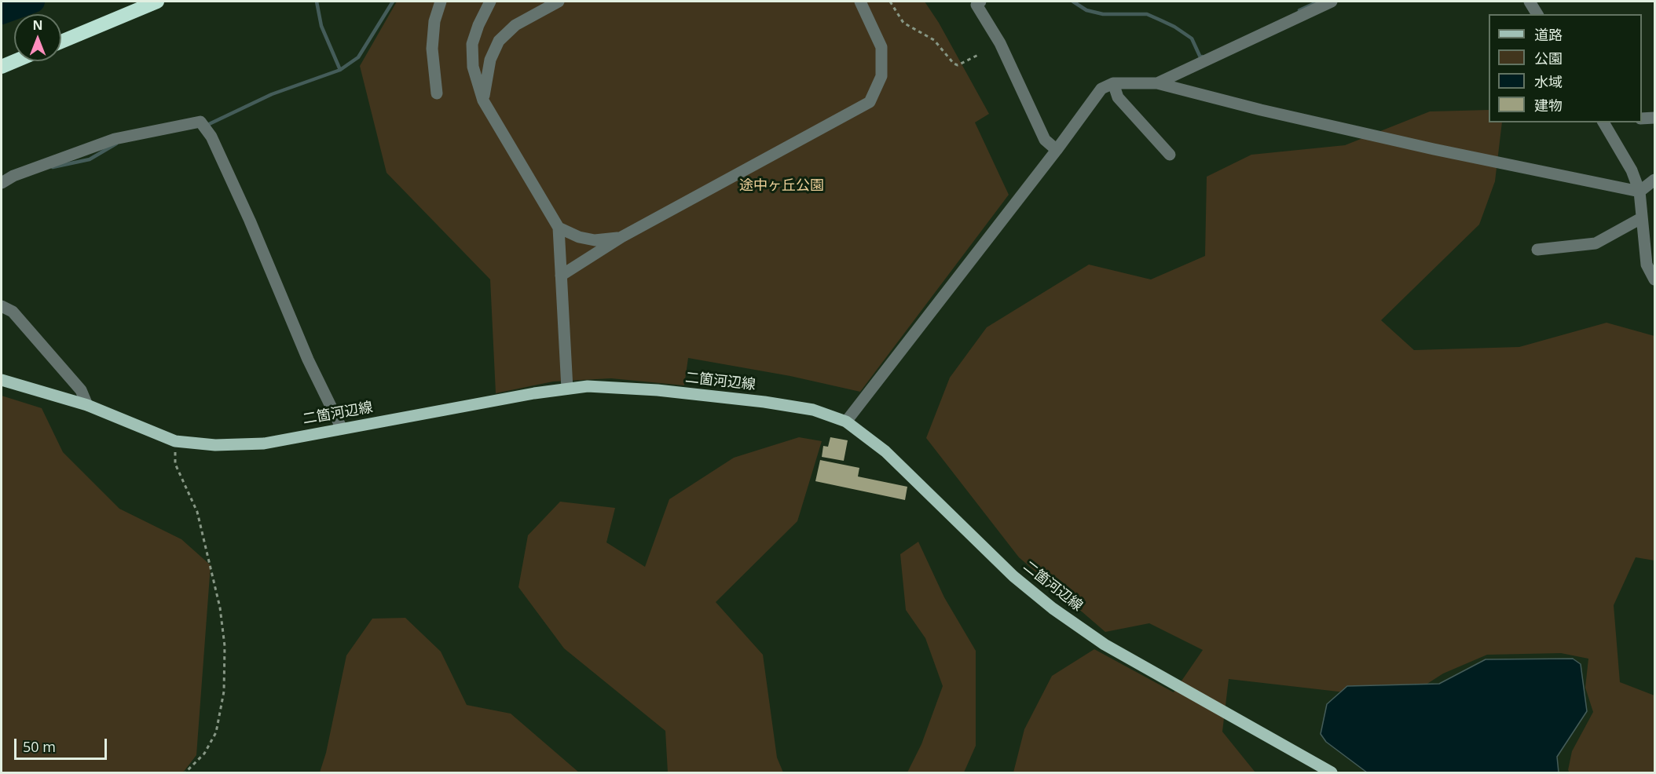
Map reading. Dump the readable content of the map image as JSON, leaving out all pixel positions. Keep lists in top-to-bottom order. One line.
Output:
{"streets":{"main road":["二箇河辺線"]},"parks":["途中ヶ丘公園"],"legend":["道路","公園","水域","建物"],"scale_bar":"50 m","north":"top"}
